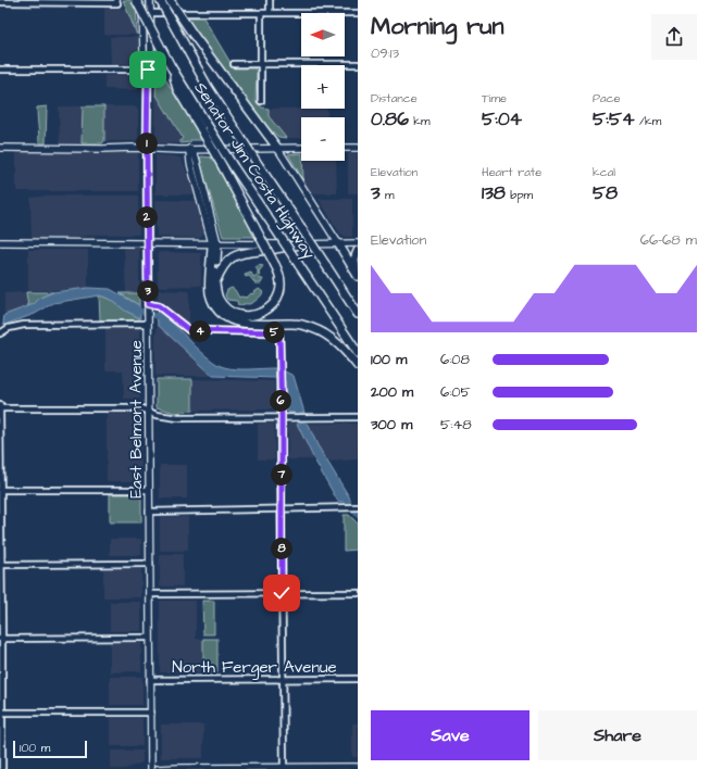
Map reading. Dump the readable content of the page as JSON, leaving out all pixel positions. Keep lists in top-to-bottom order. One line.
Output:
{"streets":{"highway":["Senator Jim Costa Highway"],"main road":["East Belmont Avenue"],"street":["North Ferger Avenue"]},"crossings":[["East Belmont Avenue","North Ferger Avenue"]],"scale_bar":"100 m","north":"left","page":{"heading":["Morning run","09:13"],"map_buttons":["+","−"],"stats":[["Distance","0.86 km"],["Time","5:04"],["Pace","5:54 /km"],["Elevation","3 m"],["Heart rate","138 bpm"],["kcal","58"]],"pins":["1","2","3","4","5","6","7","8"],"chart":["Elevation","66–68 m"],"list":[{"name":"100 m","note":"6:08"},{"name":"200 m","note":"6:05"},{"name":"300 m","note":"5:48"}],"buttons":["Save","Share"],"scale":"100 m"}}
